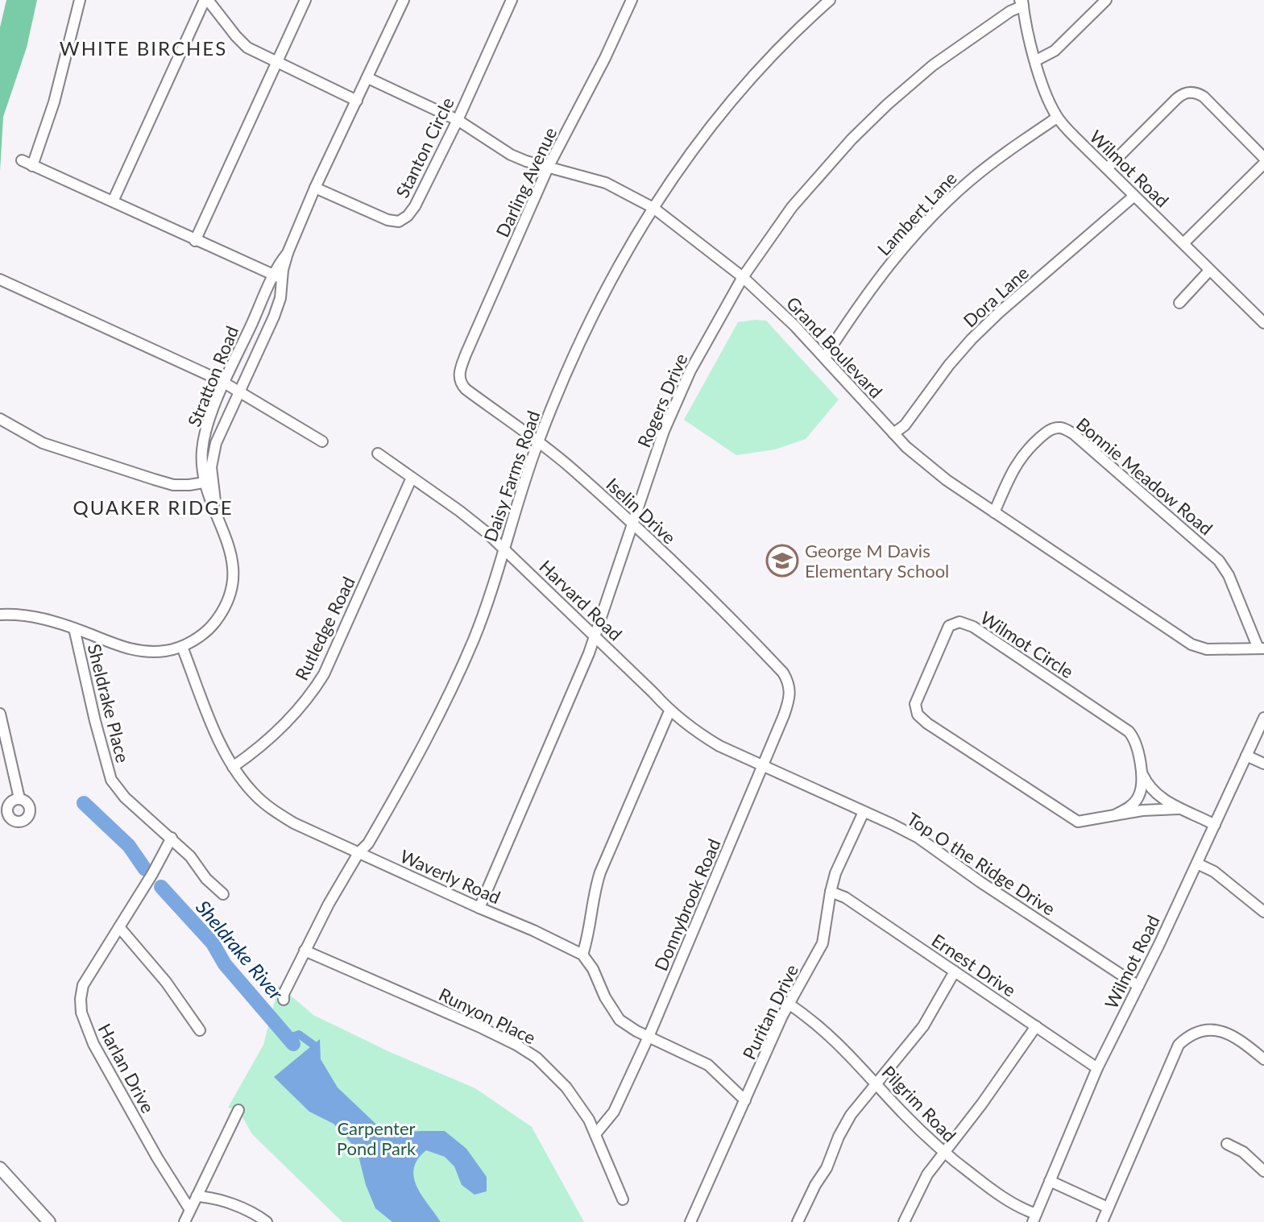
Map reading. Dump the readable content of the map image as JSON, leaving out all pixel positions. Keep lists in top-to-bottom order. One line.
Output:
{"streets":{"street":["Stanton Circle","Wilmot Road","Darling Avenue","Lambert Lane","Dora Lane","Grand Boulevard","Stratton Road","Rogers Drive","Daisy Farms Road","Bonnie Meadow Road","Iselin Drive","Harvard Road","Rutledge Road","Wilmot Circle","Sheldrake Place","Top O the Ridge Drive","Waverly Road","Donnybrook Road","Ernest Drive","Puritan Drive","Runyon Place","Harlan Drive","Pilgrim Road"]},"crossings":[["Stanton Circle","Grand Boulevard"],["Stanton Circle","Stratton Road"],["Wilmot Road","Lambert Lane"],["Wilmot Road","Dora Lane"],["Wilmot Road","Rogers Drive"],["Wilmot Road","Wilmot Circle"],["Wilmot Road","Top O the Ridge Drive"],["Wilmot Road","Ernest Drive"],["Wilmot Road","Pilgrim Road"],["Darling Avenue","Grand Boulevard"],["Darling Avenue","Iselin Drive"],["Lambert Lane","Grand Boulevard"],["Dora Lane","Grand Boulevard"],["Grand Boulevard","Stratton Road"],["Grand Boulevard","Rogers Drive"],["Grand Boulevard","Daisy Farms Road"],["Grand Boulevard","Bonnie Meadow Road"],["Stratton Road","Sheldrake Place"],["Stratton Road","Waverly Road"],["Rogers Drive","Iselin Drive"],["Rogers Drive","Harvard Road"],["Rogers Drive","Waverly Road"],["Daisy Farms Road","Iselin Drive"],["Daisy Farms Road","Harvard Road"],["Daisy Farms Road","Waverly Road"],["Daisy Farms Road","Runyon Place"],["Iselin Drive","Donnybrook Road"],["Harvard Road","Rutledge Road"],["Harvard Road","Top O the Ridge Drive"],["Harvard Road","Donnybrook Road"],["Rutledge Road","Waverly Road"],["Sheldrake Place","Harlan Drive"],["Top O the Ridge Drive","Donnybrook Road"],["Top O the Ridge Drive","Puritan Drive"],["Donnybrook Road","Runyon Place"],["Ernest Drive","Puritan Drive"],["Puritan Drive","Pilgrim Road"]],"districts":["WHITE BIRCHES","QUAKER RIDGE"],"water":["Sheldrake River"],"parks":["Carpenter Pond Park"],"places":{"school or university":["George M Davis Elementary School"]}}
